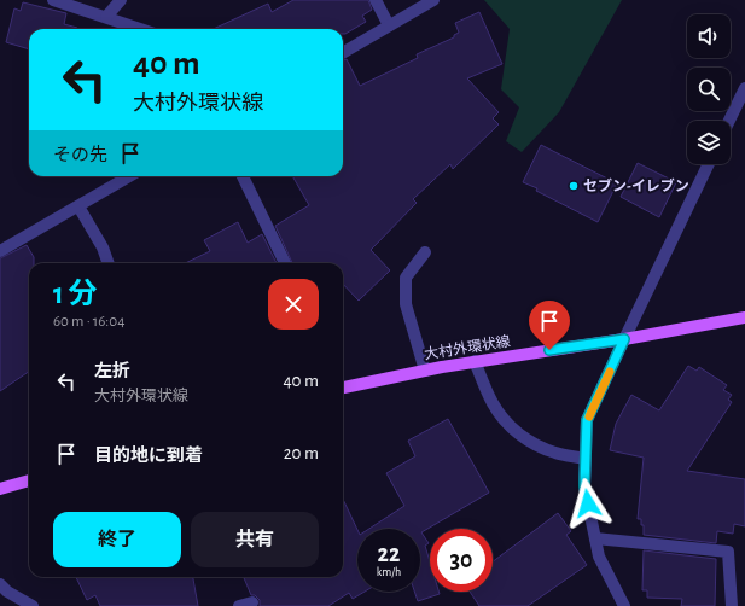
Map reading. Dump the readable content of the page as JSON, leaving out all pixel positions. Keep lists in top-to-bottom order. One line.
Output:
{"streets":{"main road":["大村外環状線"]},"places":["セブン-イレブン"],"page":{"turn":["40 m","大村外環状線"],"then":"その先","heading":["1 分","60 m · 16:04"],"list":[{"name":"左折","note":"大村外環状線","value":"40 m"},{"name":"目的地に到着","value":"20 m"}],"buttons":["終了","共有"],"speed":"22 km/h","limit":"30"}}
